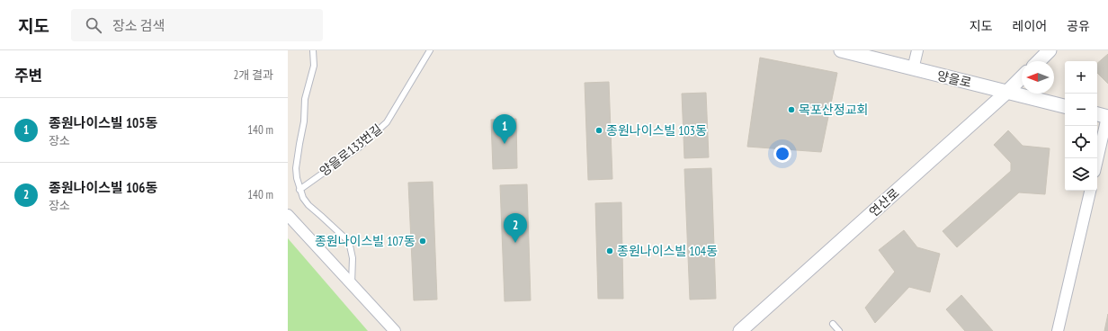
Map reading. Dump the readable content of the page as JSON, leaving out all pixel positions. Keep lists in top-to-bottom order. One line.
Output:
{"streets":{"street":["양을로","연산로"],"lane":["양을로133번길"]},"crossings":[["양을로","연산로"]],"places":["목포산정교회","종원나이스빌 103동","종원나이스빌 107동","종원나이스빌 104동"],"north":"left","page":{"header":"지도","search":"장소 검색","nav":["지도","레이어","공유"],"heading":["주변","2개 결과"],"map_buttons":["+","−"],"list":[{"mark":"1","name":"종원나이스빌 105동","note":"장소","value":"140 m"},{"mark":"2","name":"종원나이스빌 106동","note":"장소","value":"140 m"}],"pins":["1","2"]}}
